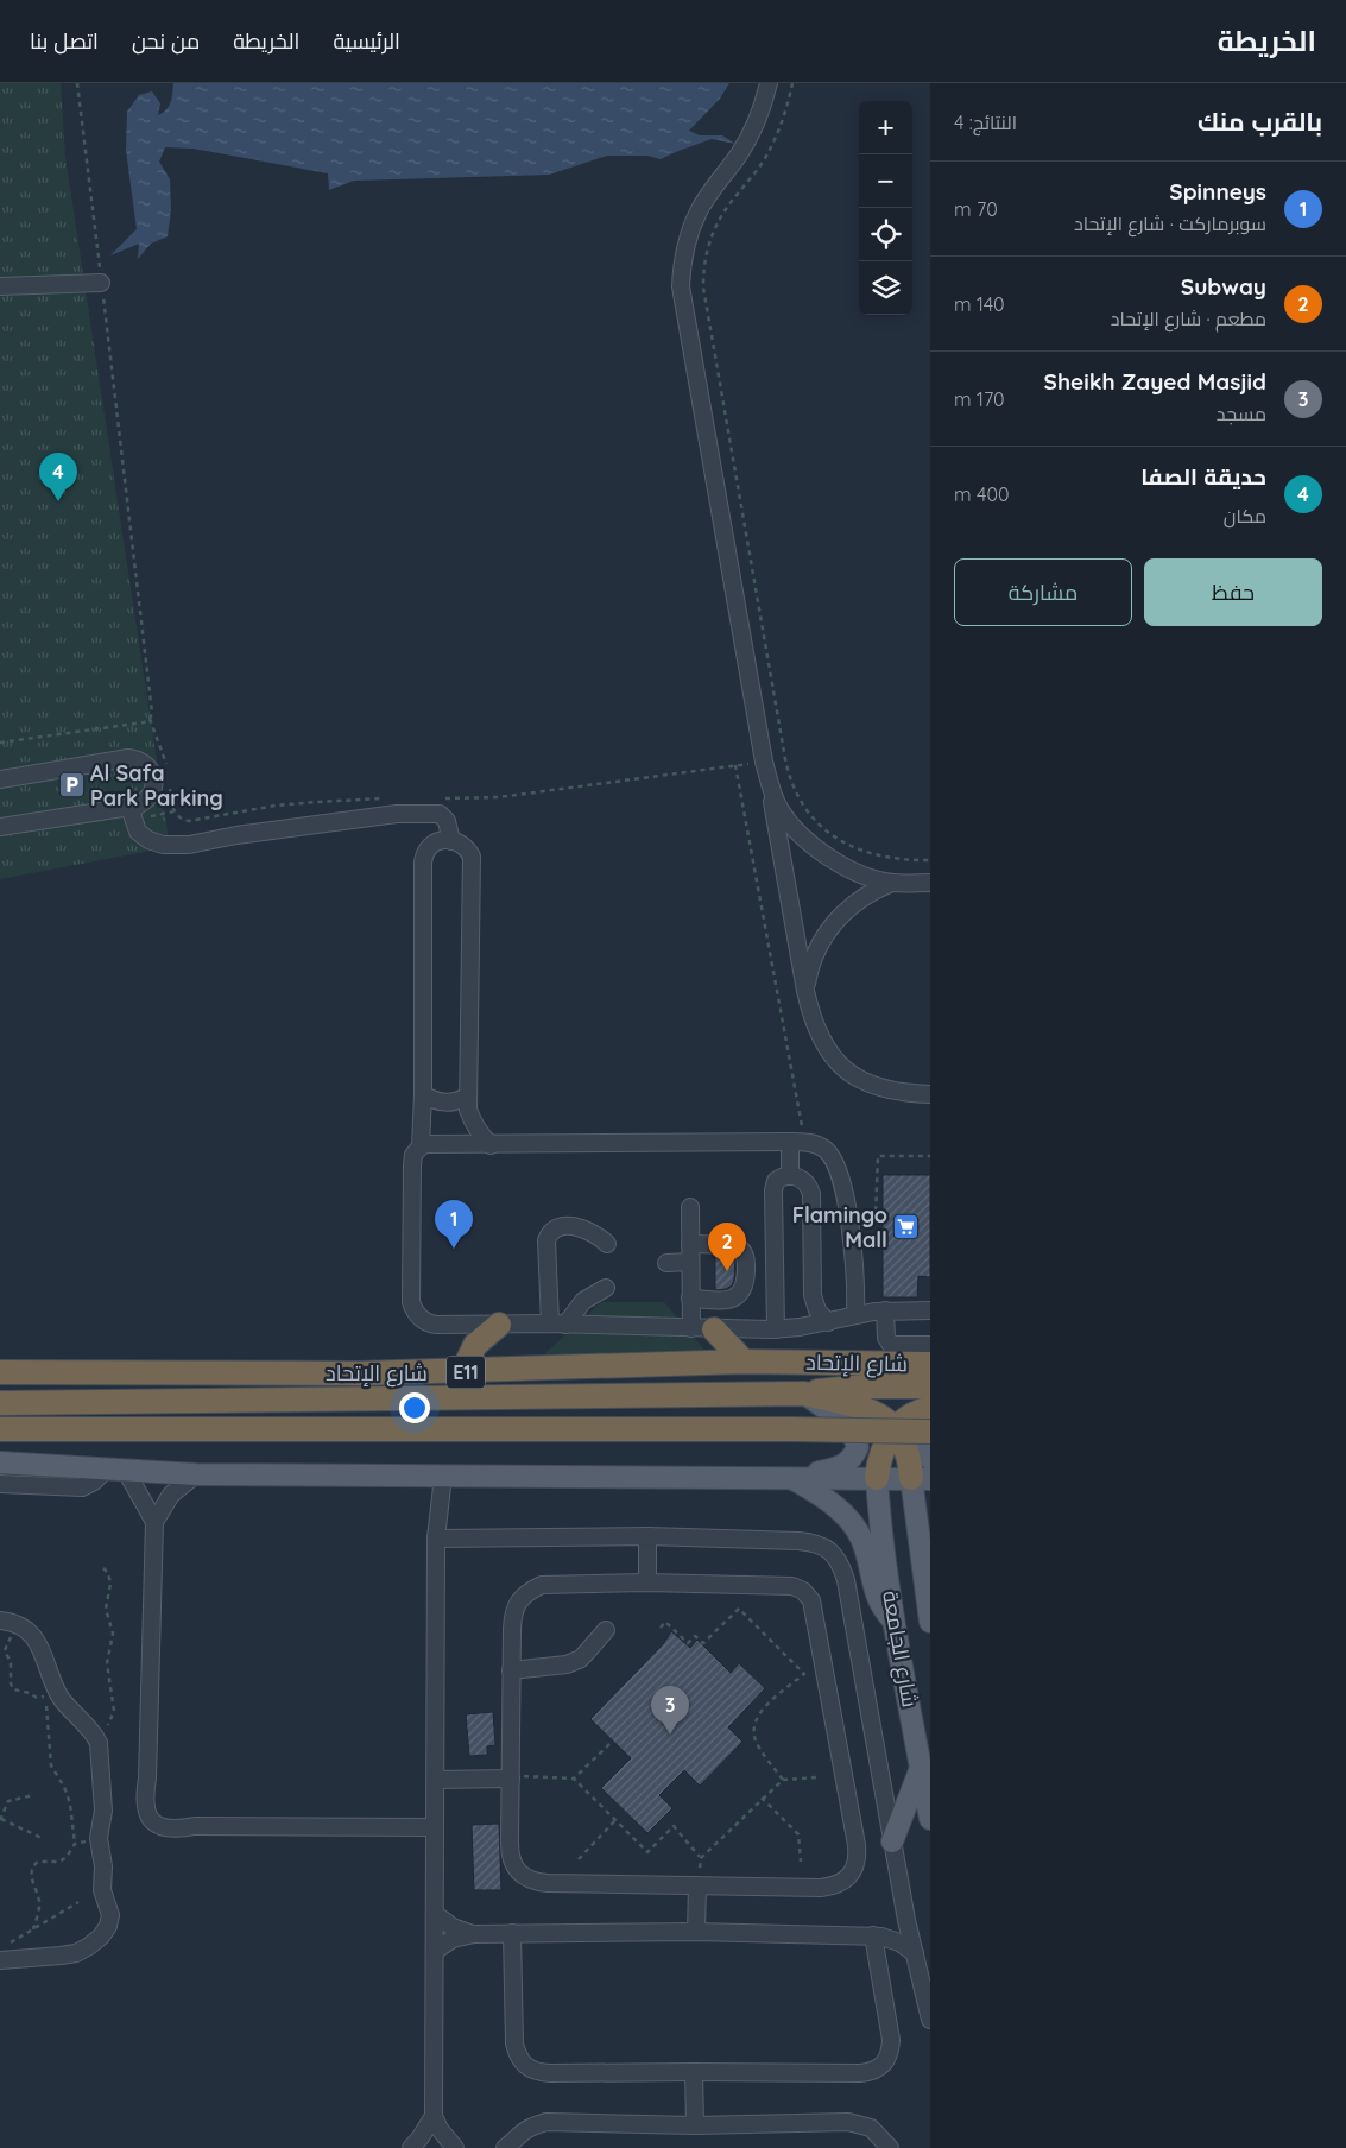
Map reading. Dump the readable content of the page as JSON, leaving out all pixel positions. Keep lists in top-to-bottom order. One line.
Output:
{"streets":{"highway":["شارع الإتحاد","E11"],"main road":["شارع الجامعة"]},"places":{"parking":["Al Safa Park Parking"],"supermarket":["Flamingo Mall"]},"page":{"header":"الخريطة","nav":["الرئيسية","الخريطة","من نحن","اتصل بنا"],"heading":["بالقرب منك","النتائج: 4"],"map_buttons":["+","−"],"list":[{"mark":"1","name":"Spinneys","note":"سوبرماركت · شارع الإتحاد","value":"70 m"},{"mark":"2","name":"Subway","note":"مطعم · شارع الإتحاد","value":"140 m"},{"mark":"3","name":"Sheikh Zayed Masjid","note":"مسجد","value":"170 m"},{"mark":"4","name":"حديقة الصفا","note":"مكان","value":"400 m"}],"pins":["4","1","2","3"],"buttons":["حفظ","مشاركة"]}}
